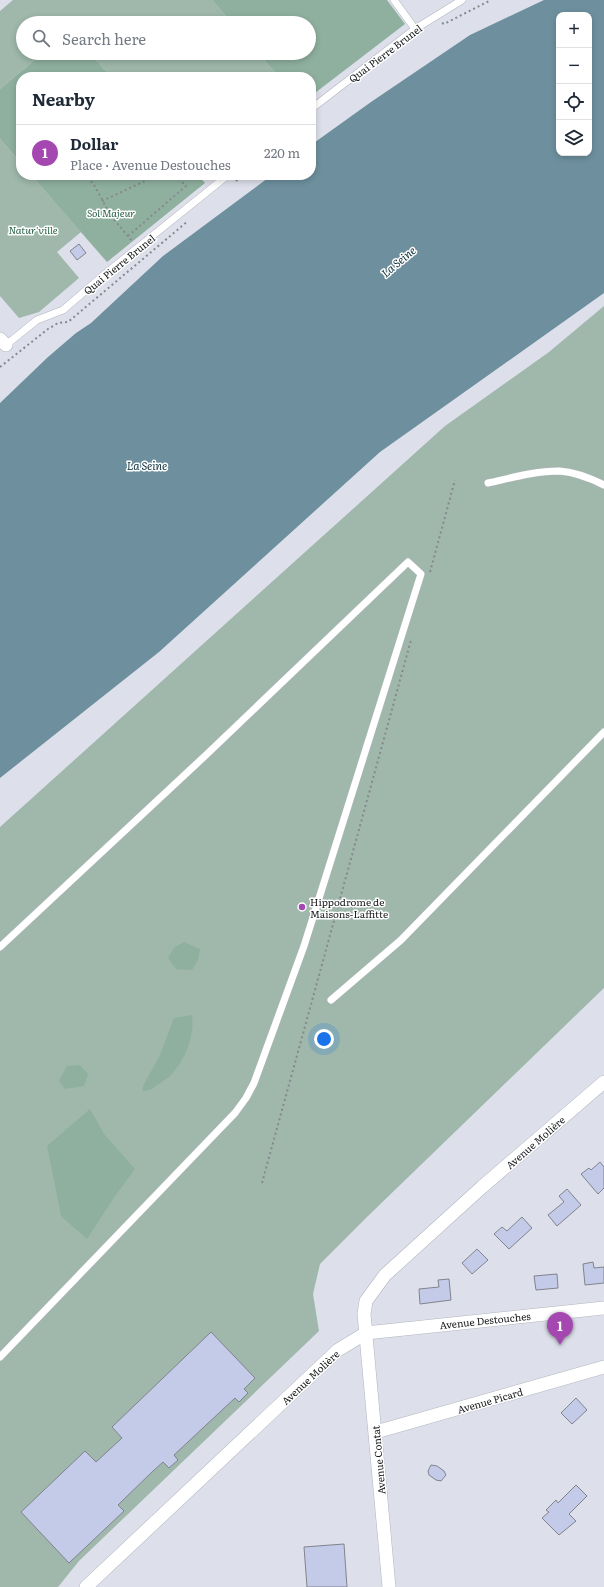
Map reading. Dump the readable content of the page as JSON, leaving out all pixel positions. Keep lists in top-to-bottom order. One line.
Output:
{"streets":{"street":["Avenue Molière","Avenue Destouches","Avenue Picard","Avenue Contat"],"lane":["Quai Pierre Brunel"]},"crossings":[["Avenue Molière","Avenue Destouches"],["Avenue Molière","Avenue Contat"],["Avenue Destouches","Avenue Contat"],["Avenue Picard","Avenue Contat"]],"water":["La Seine"],"parks":["Sol Majeur","Natur'ville"],"places":["Hippodrome de Maisons-Laffitte"],"page":{"map_buttons":["+","−"],"search":"Search here","heading":"Nearby","list":[{"mark":"1","name":"Dollar","note":"Place · Avenue Destouches","value":"220 m"}],"pins":"1"}}
